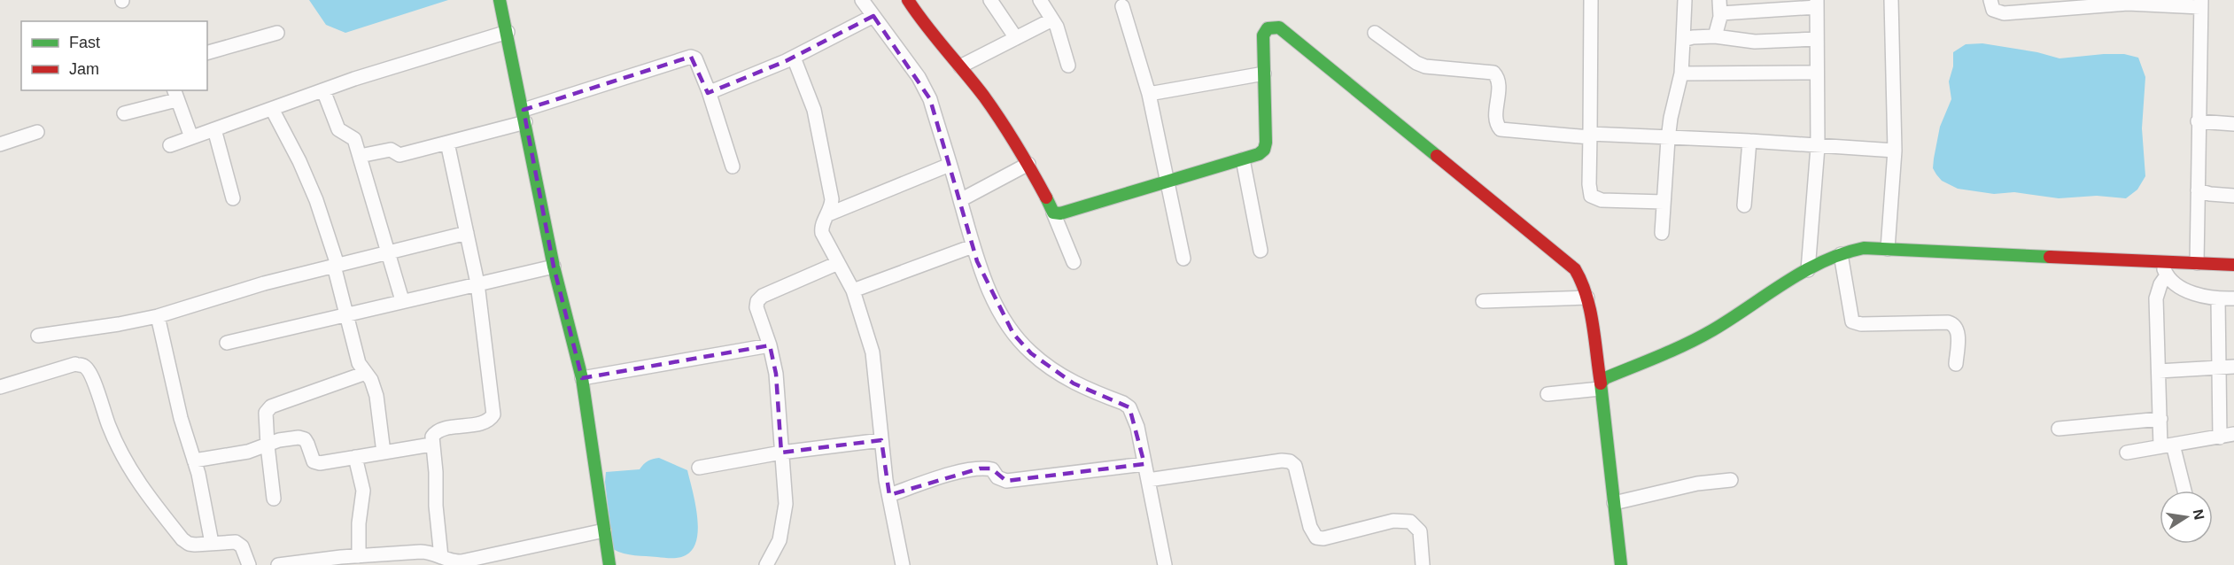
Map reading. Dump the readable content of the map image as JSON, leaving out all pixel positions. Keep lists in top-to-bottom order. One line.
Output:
{"legend":["Fast","Jam"],"north":"right"}
